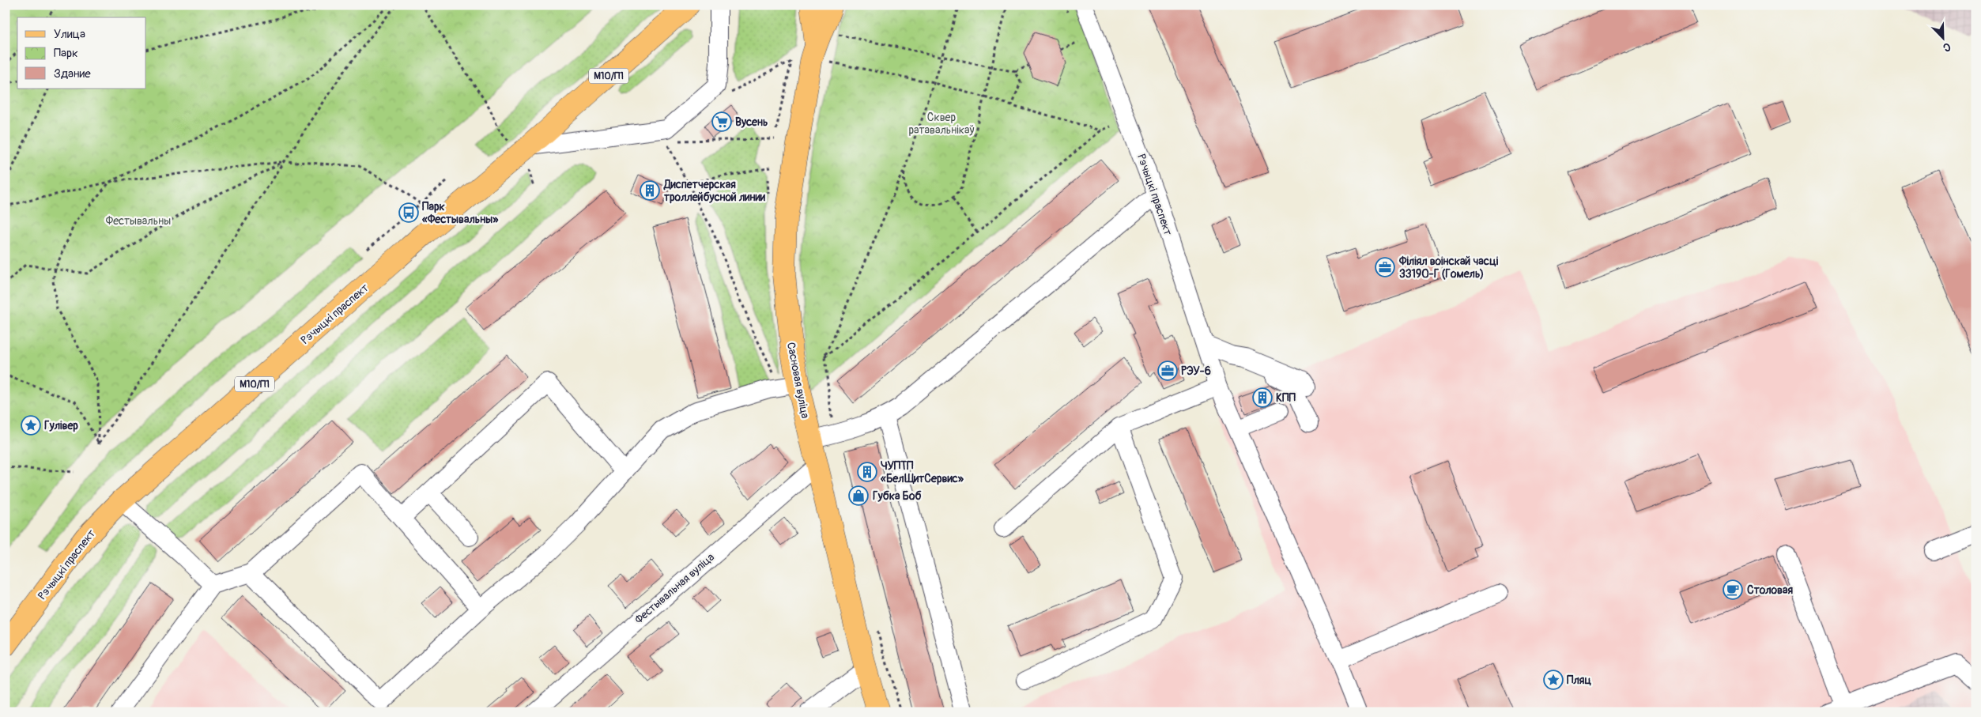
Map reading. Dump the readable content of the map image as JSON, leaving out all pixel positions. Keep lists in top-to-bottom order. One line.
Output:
{"streets":{"main road":["М10/П1","Рэчыцкі праспект","Сасновая вуліца"],"street":["Фестывальная вуліца"]},"crossings":[["Сасновая вуліца","Фестывальная вуліца"]],"parks":["Сквер ратавальнікаў","Фестывальны"],"places":{"supermarket":["Вусень"],"building":["Диспетчерская троллейбусной линии","КПП","ЧУПТП «БелЩитСервис»"],"bus stop":["Парк «Фестывальны»"],"office":["Філіял воінскай часці 33190-Г (Гомель)","РЭУ-6"],"place":["Гулівер","Пляц"],"shop":["Губка Боб"],"cafe":["Столовая"]},"legend":["Улица","Парк","Здание"],"north":"bottom right"}
